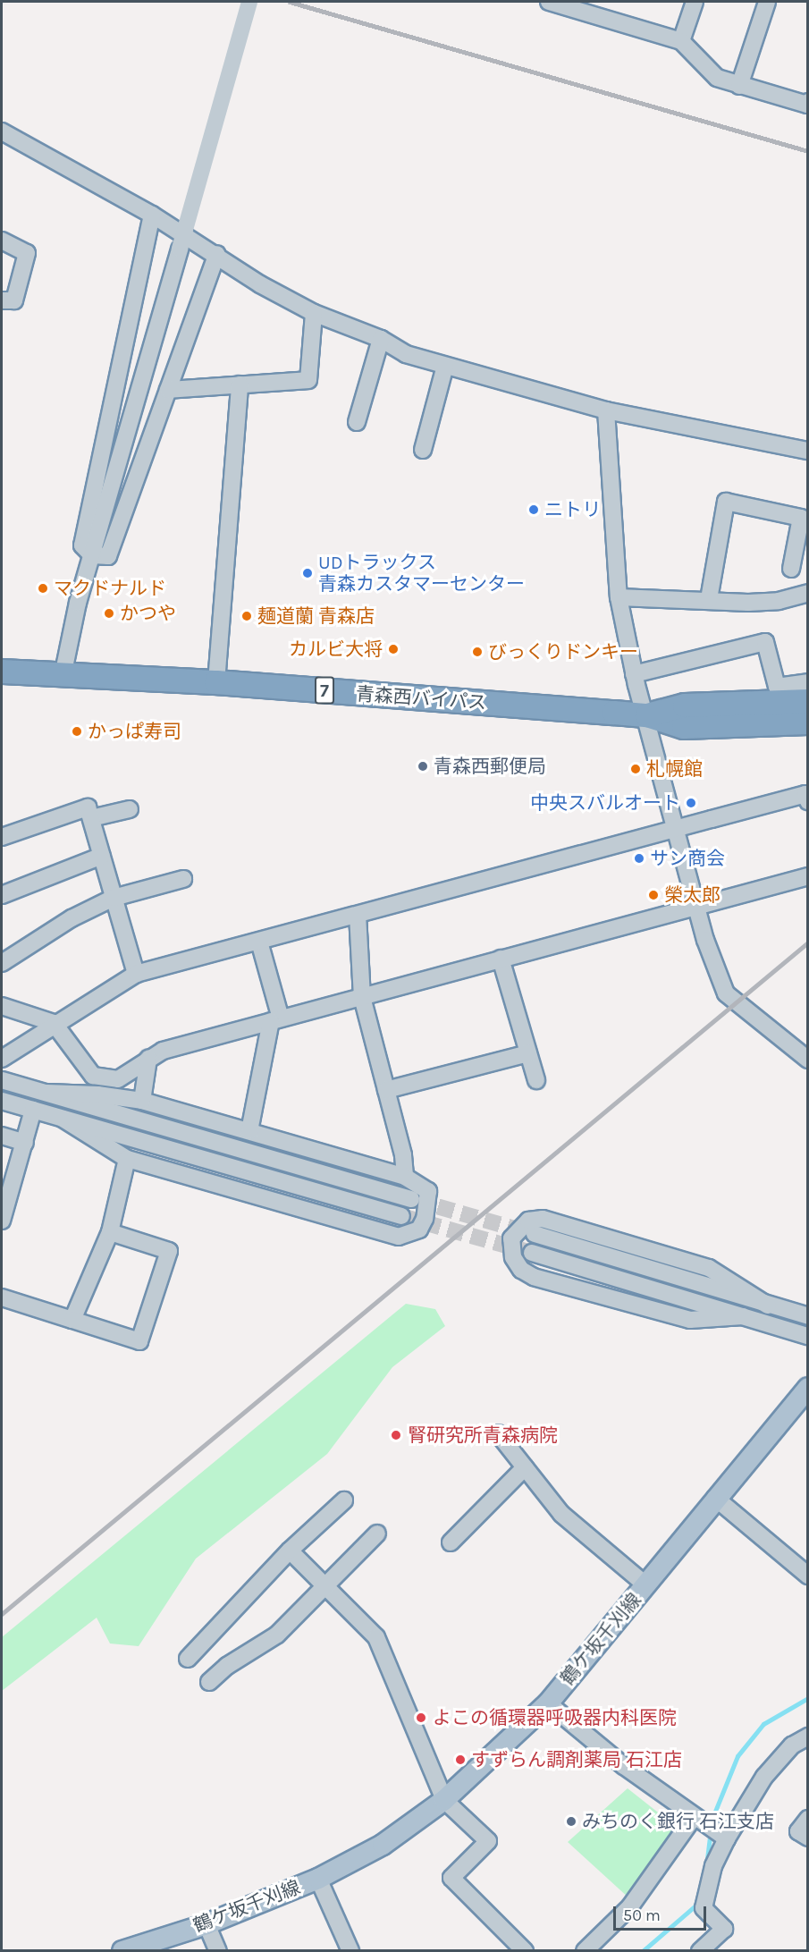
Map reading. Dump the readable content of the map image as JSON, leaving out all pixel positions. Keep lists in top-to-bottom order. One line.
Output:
{"streets":{"highway":["7","青森西バイパス"],"main road":["鶴ケ坂千刈線"]},"places":["ニトリ","UDトラックス 青森カスタマーセンター","マクドナルド","かつや","麺道蘭 青森店","カルビ大将","びっくりドンキー","かっぱ寿司","青森西郵便局","札幌館","中央スバルオート","サン商会","榮太郎","腎研究所青森病院","よこの循環器呼吸器内科医院","すずらん調剤薬局 石江店","みちのく銀行 石江支店"],"scale_bar":"50 m"}
